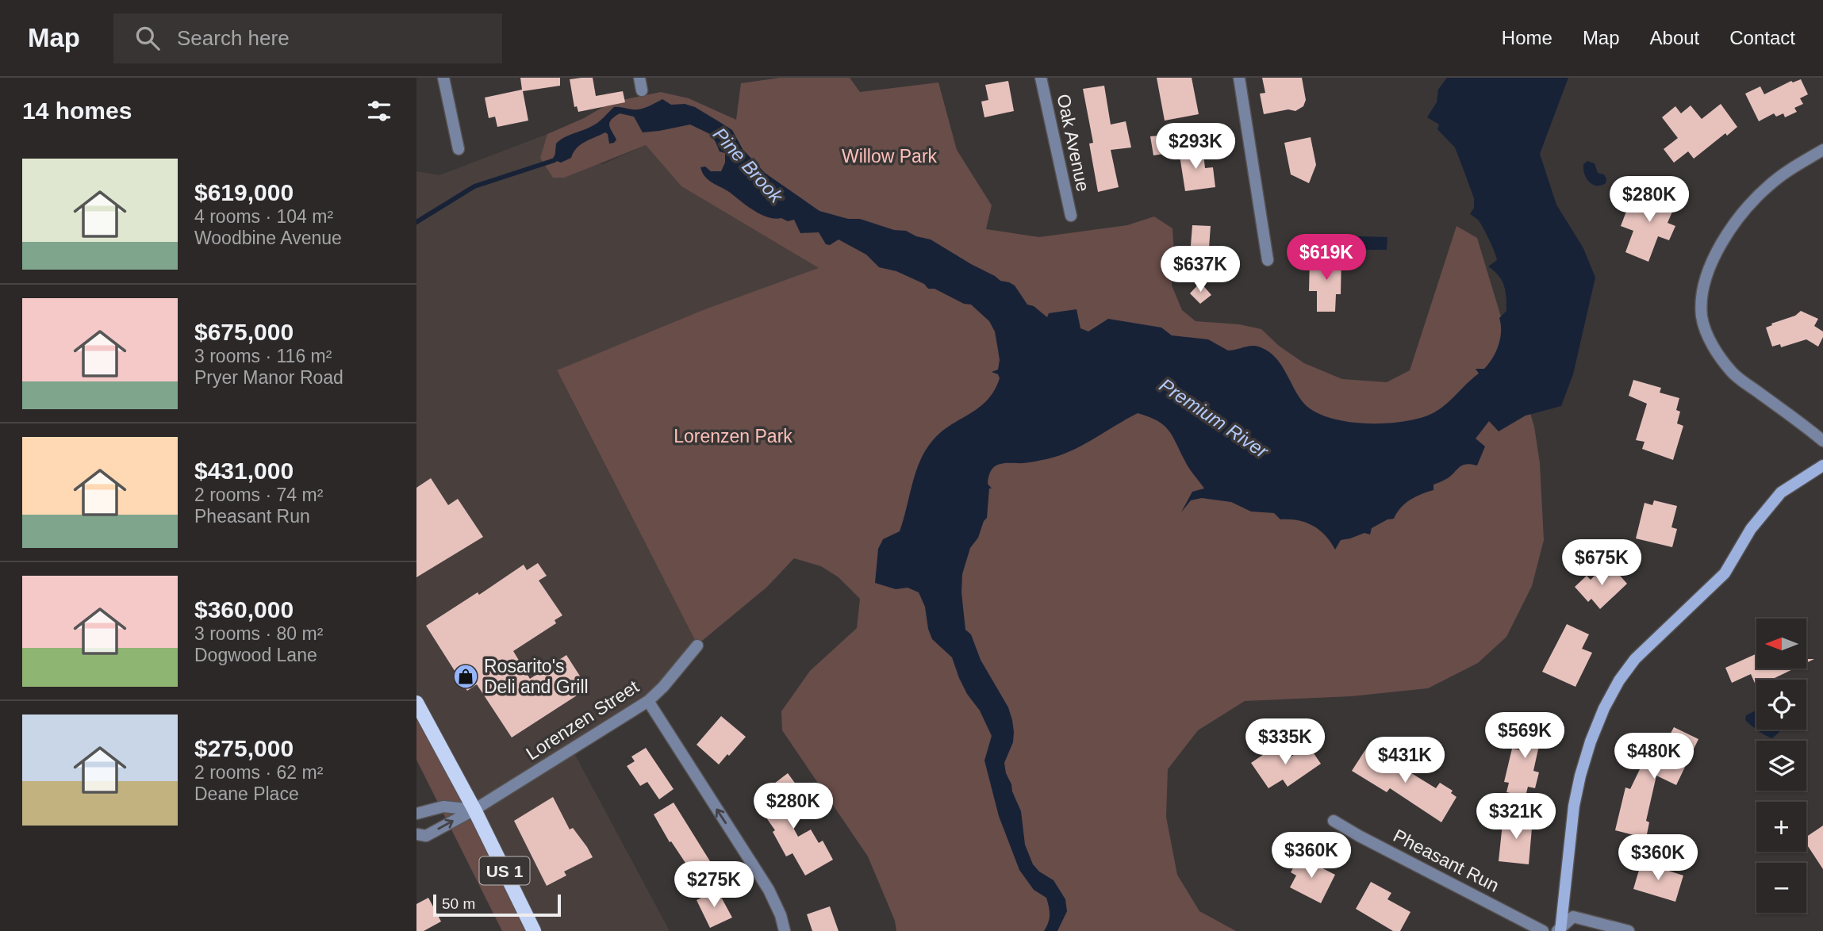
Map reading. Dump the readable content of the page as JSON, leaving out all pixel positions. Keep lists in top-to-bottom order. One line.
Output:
{"streets":{"main road":["US 1"],"street":["Oak Avenue","Lorenzen Street","Pheasant Run"]},"crossings":[["Lorenzen Street","US 1"]],"water":["Pine Brook","Premium River"],"parks":["Willow Park","Lorenzen Park"],"places":{"shop":["Rosarito's Deli and Grill"]},"scale_bar":"50 m","north":"left","page":{"header":"Map","search":"Search here","nav":["Home","Map","About","Contact"],"heading":"14 homes","price":["$293K","$280K","$619K","$637K","$675K","$569K","$335K","$480K","$431K","$280K","$321K","$360K","$360K","$275K"],"list":[{"name":"$619,000","note":"4 rooms · 104 m² · Woodbine Avenue"},{"name":"$675,000","note":"3 rooms · 116 m² · Pryer Manor Road"},{"name":"$431,000","note":"2 rooms · 74 m² · Pheasant Run"},{"name":"$360,000","note":"3 rooms · 80 m² · Dogwood Lane"},{"name":"$275,000","note":"2 rooms · 62 m² · Deane Place"}],"map_buttons":["+","−"],"scale":"50 m"}}
